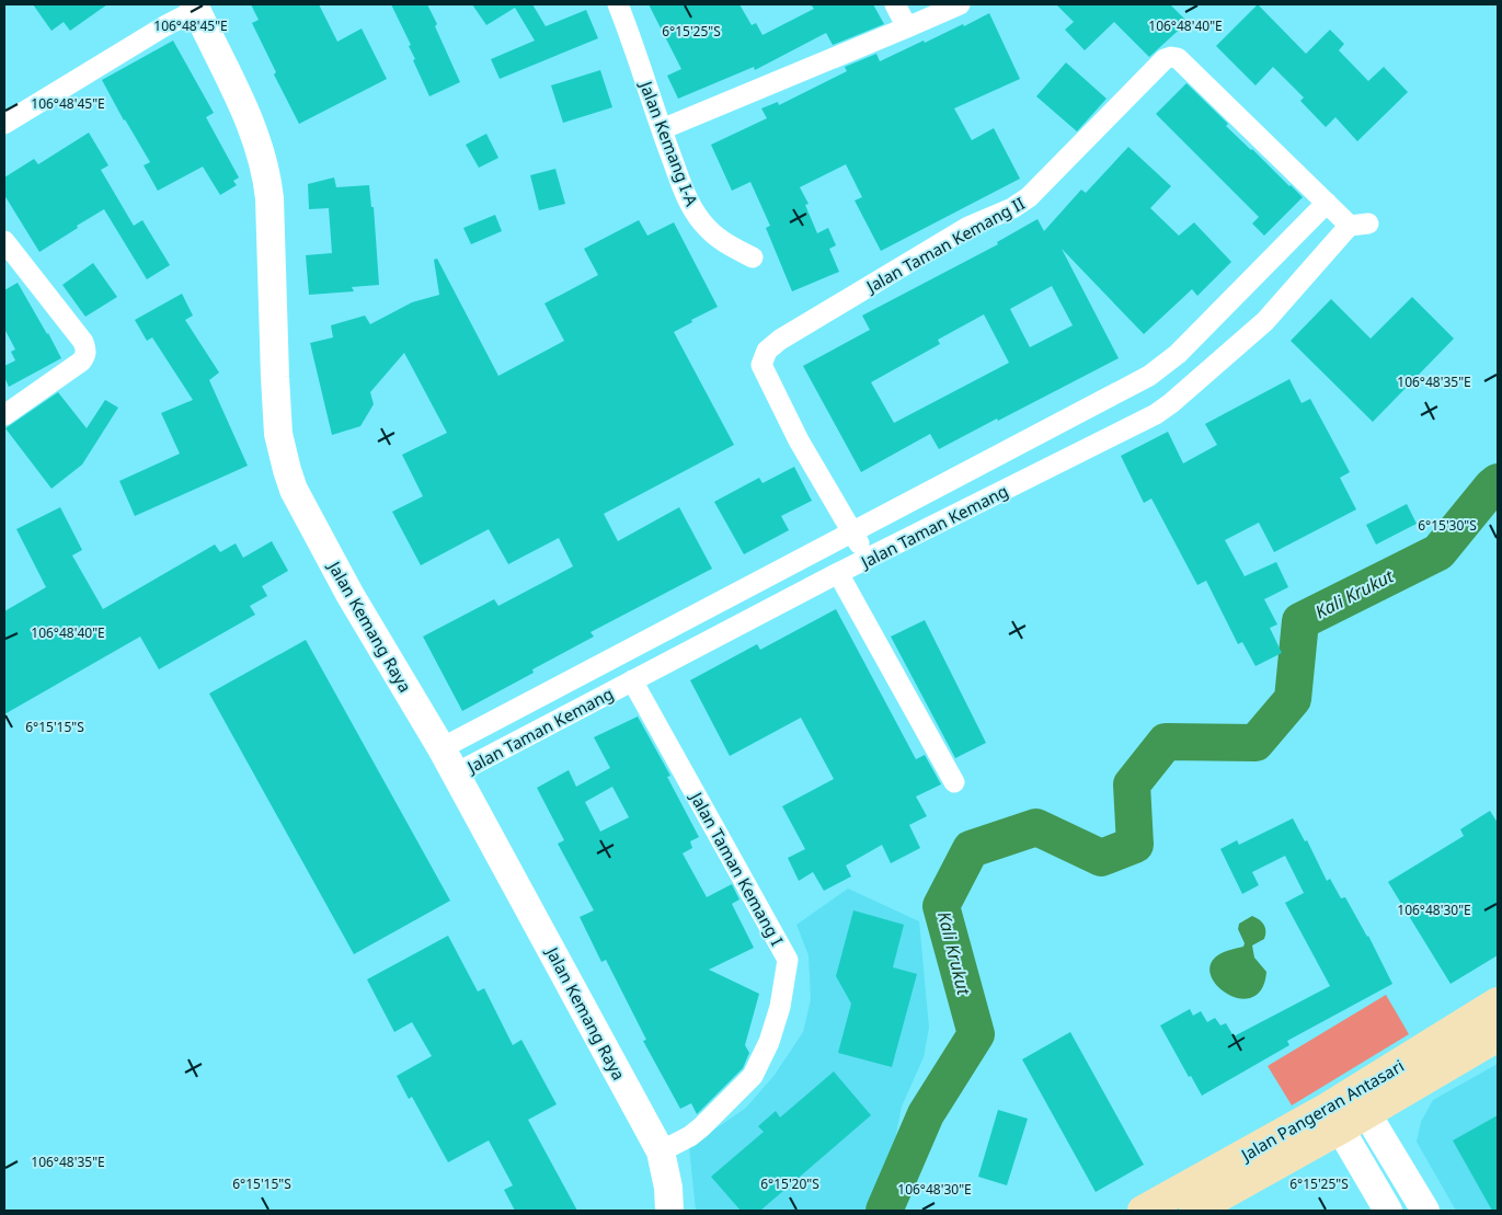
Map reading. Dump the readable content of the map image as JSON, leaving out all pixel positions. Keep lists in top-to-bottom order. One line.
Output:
{"streets":{"main road":["Jalan Pangeran Antasari"],"street":["Jalan Kemang I-A","Jalan Taman Kemang II","Jalan Taman Kemang","Jalan Kemang Raya","Jalan Taman Kemang I"]},"crossings":[["Jalan Taman Kemang II","Jalan Taman Kemang"],["Jalan Taman Kemang","Jalan Kemang Raya"],["Jalan Taman Kemang","Jalan Taman Kemang I"],["Jalan Kemang Raya","Jalan Taman Kemang I"]],"water":["Kali Krukut"],"coordinates":["106°48'45\"E","106°48'40\"E","6°15'25\"S","106°48'35\"E","6°15'30\"S","6°15'15\"S","106°48'30\"E","6°15'20\"S"]}
